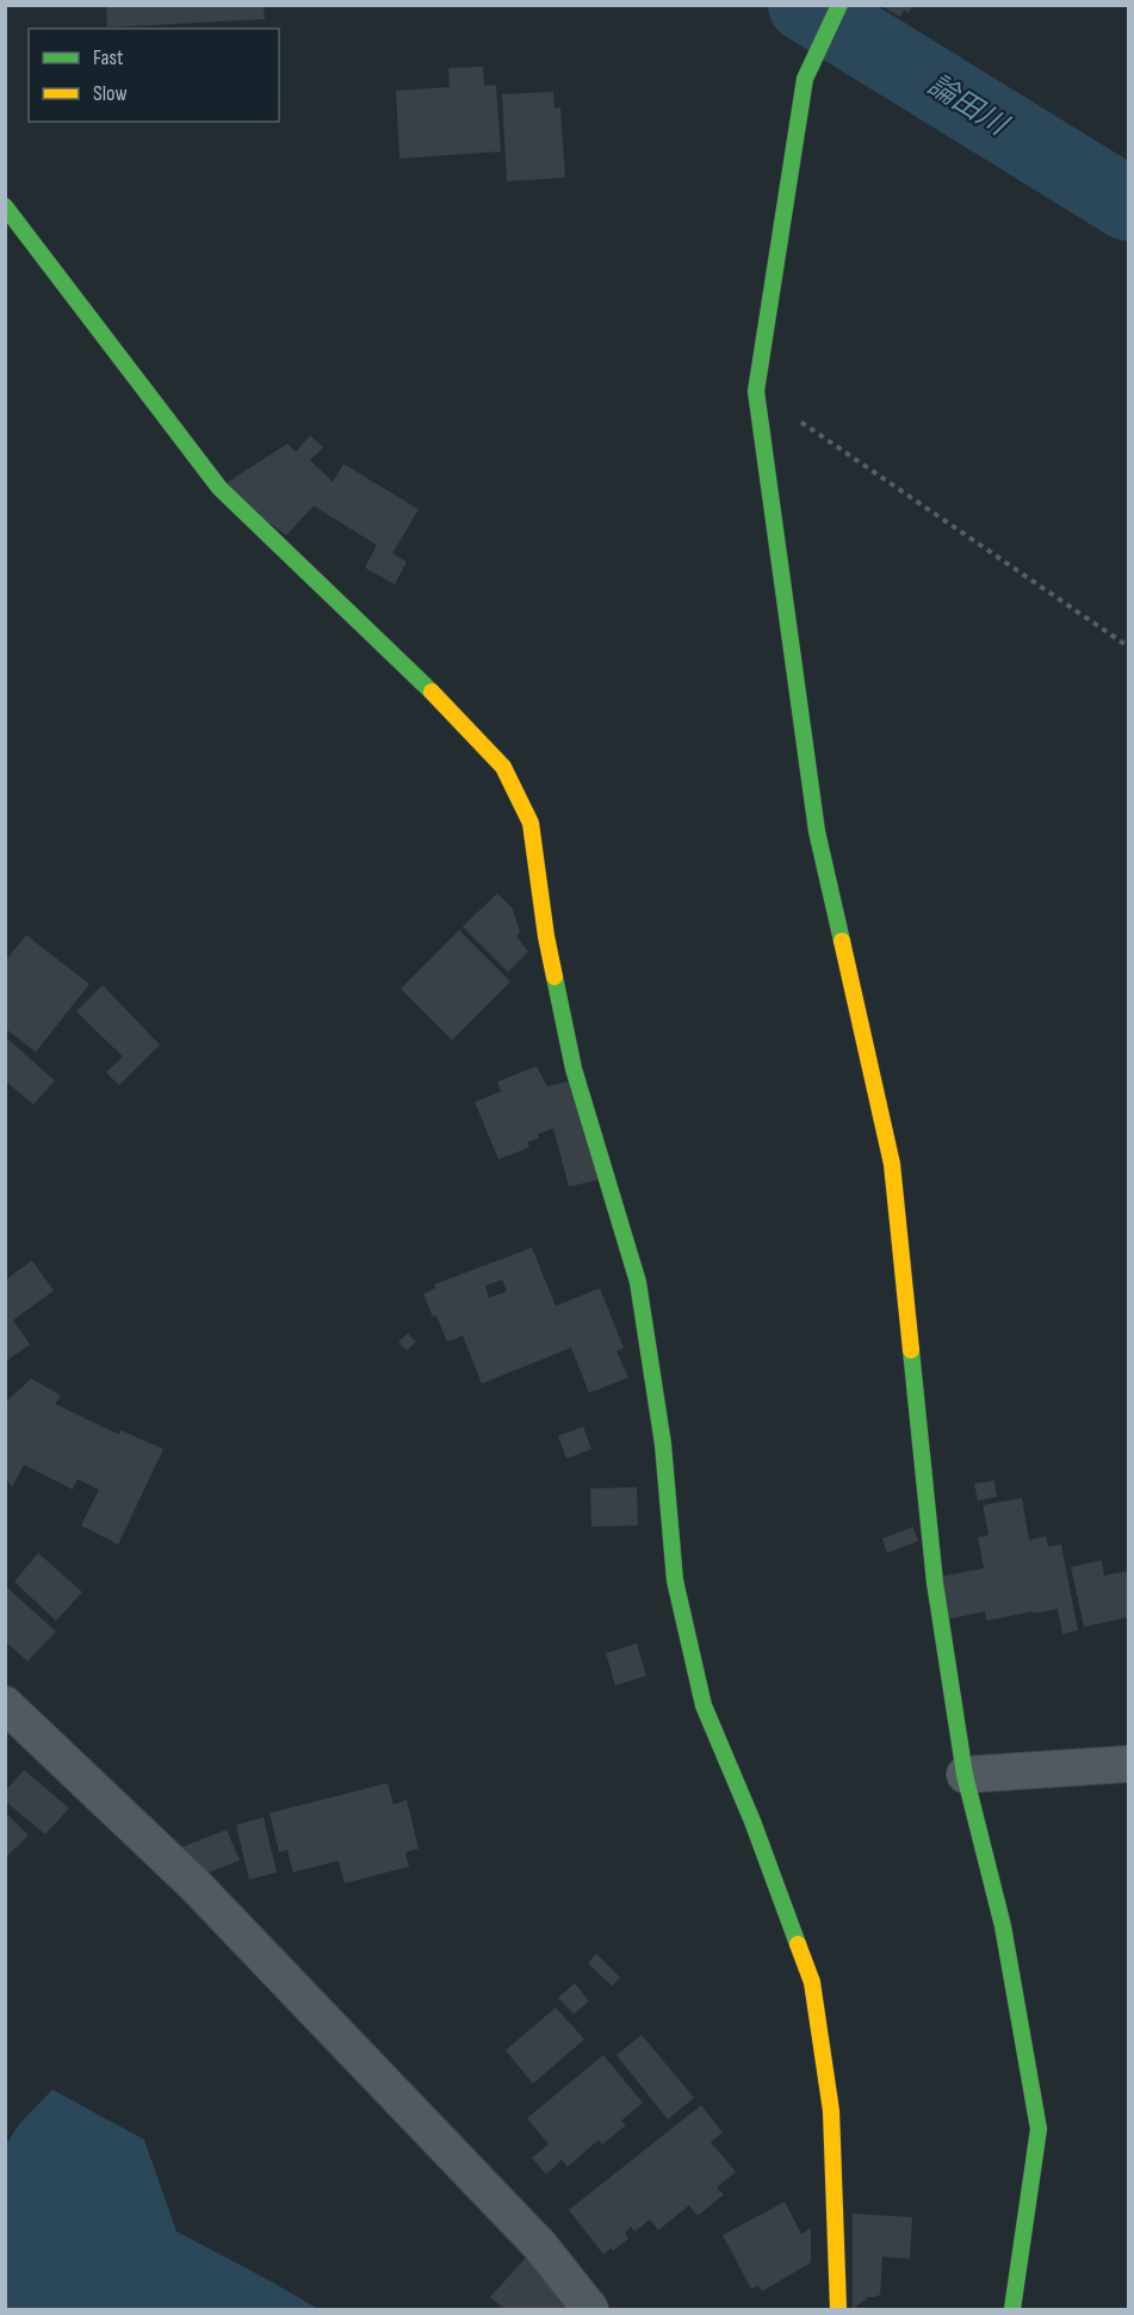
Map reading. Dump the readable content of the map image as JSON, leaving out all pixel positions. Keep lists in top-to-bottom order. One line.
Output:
{"water":["論田川"],"legend":["Fast","Slow"]}
